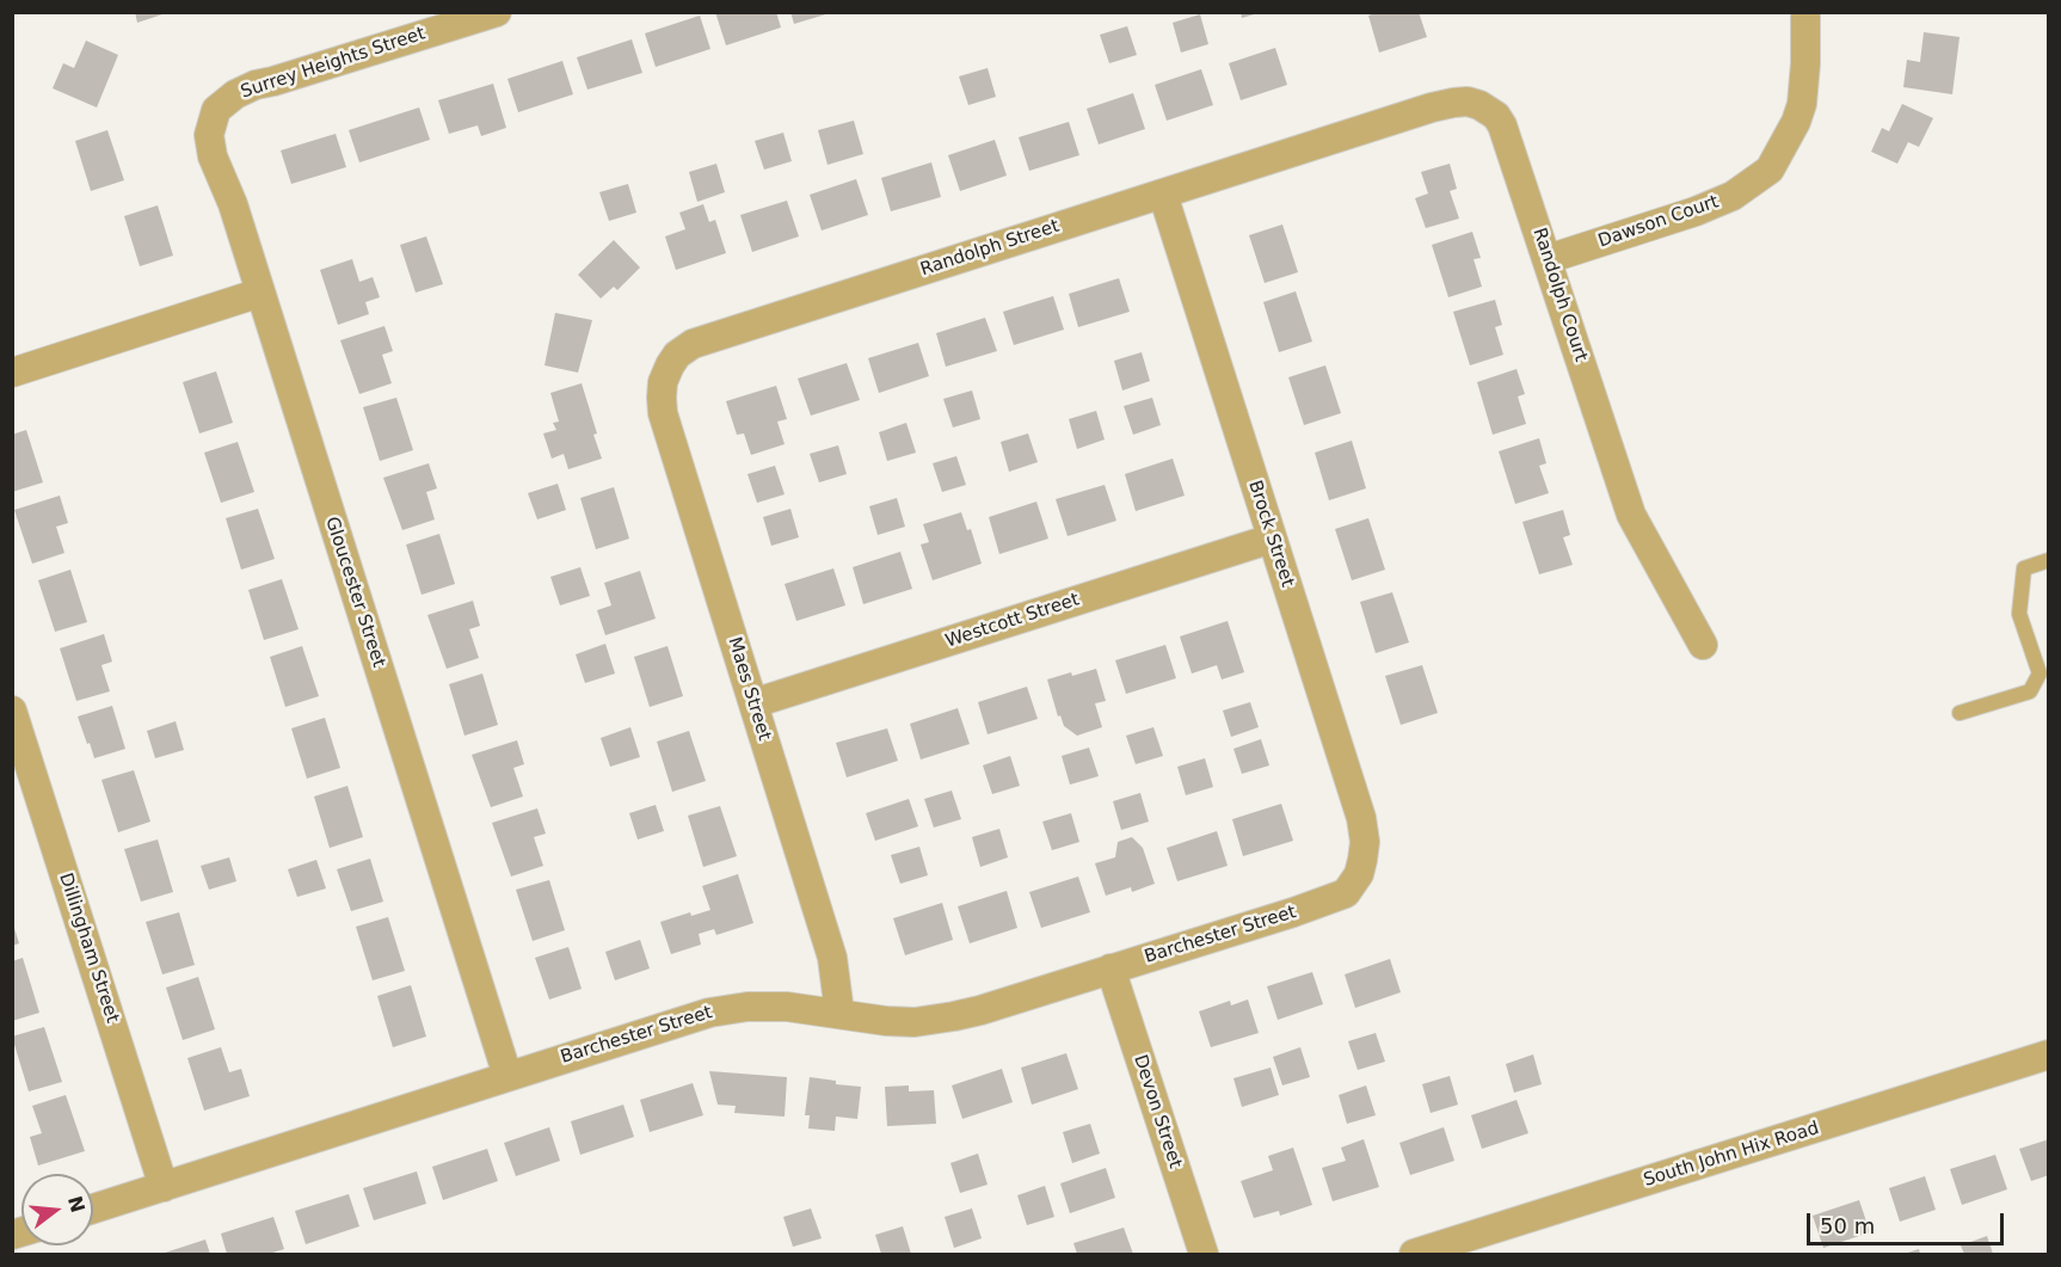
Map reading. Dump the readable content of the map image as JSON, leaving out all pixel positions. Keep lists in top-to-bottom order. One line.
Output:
{"streets":{"street":["Surrey Heights Street","Dawson Court","Randolph Street","Randolph Court","Brock Street","Gloucester Street","Westcott Street","Maes Street","Barchester Street","Dillingham Street","Devon Street","South John Hix Road"]},"crossings":[["Surrey Heights Street","Gloucester Street"],["Dawson Court","Randolph Court"],["Randolph Street","Randolph Court"],["Randolph Street","Brock Street"],["Randolph Street","Maes Street"],["Brock Street","Westcott Street"],["Brock Street","Barchester Street"],["Gloucester Street","Barchester Street"],["Westcott Street","Maes Street"],["Maes Street","Barchester Street"],["Barchester Street","Dillingham Street"],["Barchester Street","Devon Street"]],"scale_bar":"50 m","north":"right"}
